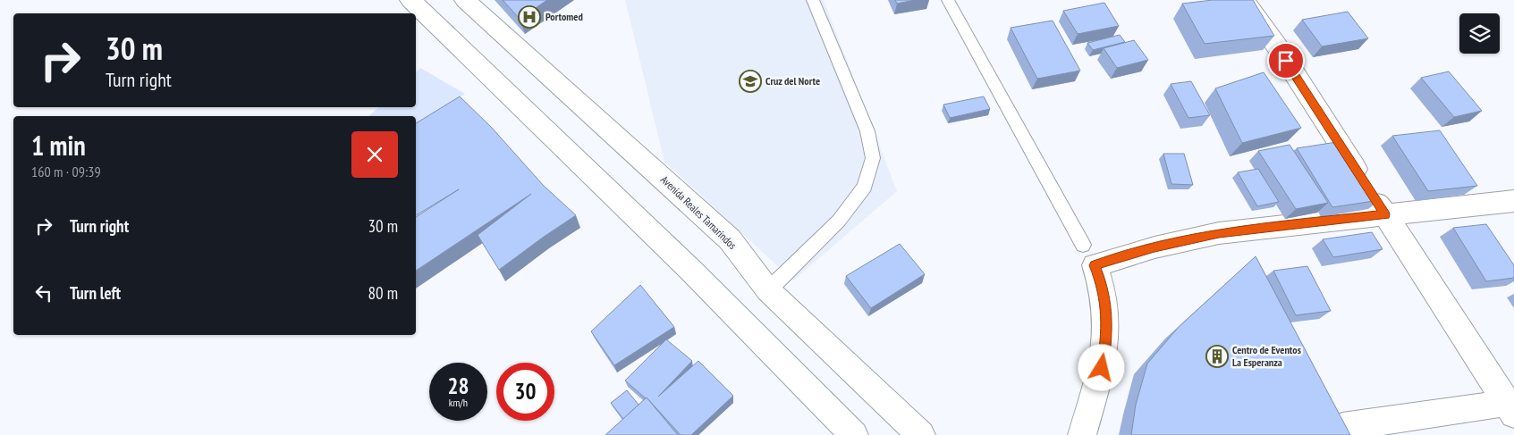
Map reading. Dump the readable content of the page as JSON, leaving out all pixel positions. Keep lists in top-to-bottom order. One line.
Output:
{"streets":{"main road":["Avenida Reales Tamarindos"]},"places":{"hospital":["Portomed"],"school or university":["Cruz del Norte"],"building":["Centro de Eventos La Esperanza"]},"page":{"turn":["30 m","Turn right"],"heading":["1 min","160 m · 09:39"],"list":[{"name":"Turn right","value":"30 m"},{"name":"Turn left","value":"80 m"}],"speed":"28 km/h","limit":"30"}}
